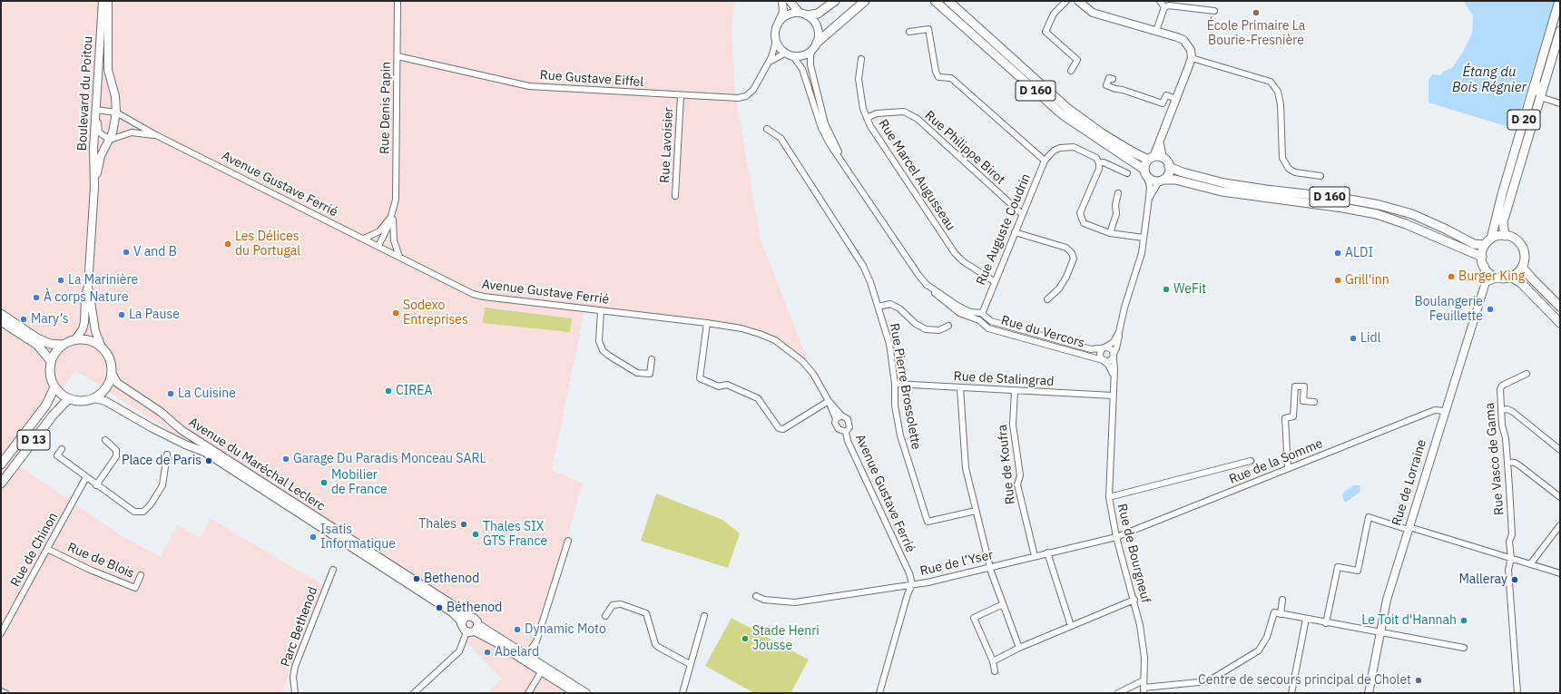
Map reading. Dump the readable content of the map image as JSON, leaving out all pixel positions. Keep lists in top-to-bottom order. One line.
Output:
{"streets":{"main road":["D 160","Boulevard du Poitou","D 20","D 13","Avenue du Maréchal Leclerc","Rue de Lorraine"],"street":["Rue Gustave Eiffel","Rue Denis Papin","Rue Lavoisier","Rue Philippe Birot","Rue Marcel Augusseau","Avenue Gustave Ferrié","Rue Auguste Coudrin","Rue du Vercors","Rue de Stalingrad","Rue Pierre Brossolette","Rue Vasco de Gama","Rue de la Somme","Rue de Koufra","Rue de Chinon","Rue de Bourgneuf","Rue de Blois","Rue de l’Yser","Parc Bethenod"]},"crossings":[["Rue Gustave Eiffel","Rue Denis Papin"],["Rue Gustave Eiffel","Rue Lavoisier"],["Rue Gustave Eiffel","Rue du Vercors"],["D 160","D 20"],["D 160","Rue de Lorraine"],["D 160","Rue de Bourgneuf"],["Boulevard du Poitou","Avenue Gustave Ferrié"],["Boulevard du Poitou","D 13"],["Boulevard du Poitou","Avenue du Maréchal Leclerc"],["Rue Denis Papin","Avenue Gustave Ferrié"],["D 20","Rue de Lorraine"],["Rue Philippe Birot","Rue Marcel Augusseau"],["Rue Philippe Birot","Rue Auguste Coudrin"],["Rue Marcel Augusseau","Rue Auguste Coudrin"],["Avenue Gustave Ferrié","Rue de l’Yser"],["Rue Auguste Coudrin","Rue du Vercors"],["Rue du Vercors","Rue de Bourgneuf"],["Rue de Stalingrad","Rue Pierre Brossolette"],["Rue de Stalingrad","Rue de Koufra"],["Rue de Stalingrad","Rue de Bourgneuf"],["D 13","Avenue du Maréchal Leclerc"],["Rue de la Somme","Rue de Lorraine"],["Rue de la Somme","Rue de Bourgneuf"],["Rue de la Somme","Rue de l’Yser"],["Rue de Koufra","Rue de l’Yser"],["Rue de Chinon","Rue de Blois"],["Rue de Bourgneuf","Rue de l’Yser"]],"water":["Étang du Bois Régnier"],"places":["École Primaire La Bourie-Fresnière","Les Délices du Portugal","V and B","ALDI","Burger King","La Marinière","Grill'inn","WeFit","À corps Nature","Boulangerie Feuillette","Sodexo Entreprises","La Pause","Mary’s","Lidl","CIREA","La Cuisine","Garage Du Paradis Monceau SARL","Place de Paris","Mobilier de France","Thales","Thales SIX GTS France","Isatis Informatique","Bethenod","Malleray","Béthenod","Le Toit d'Hannah","Dynamic Moto","Stade Henri Jousse","Abelard","Centre de secours principal de Cholet"]}
